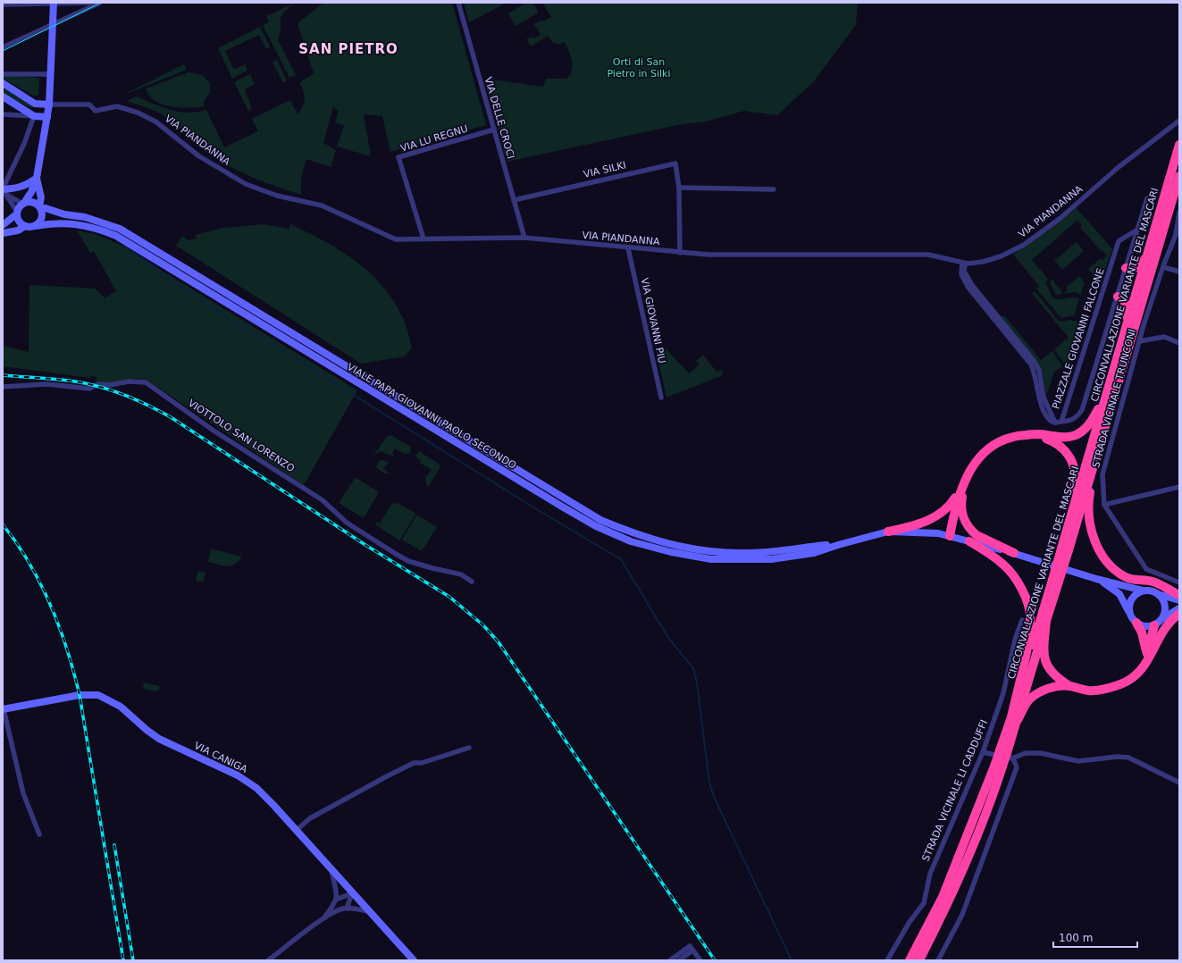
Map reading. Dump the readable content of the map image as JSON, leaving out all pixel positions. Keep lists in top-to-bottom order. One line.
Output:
{"streets":{"highway":["CIRCONVALLAZIONE VARIANTE DEL MASCARI"],"main road":["VIALE PAPA GIOVANNI PAOLO SECONDO","VIA CANIGA"],"street":["VIA DELLE CROCI","VIA LU REGNU","VIA PIANDANNA","VIA SILKI","VIA GIOVANNI PIU","PIAZZALE GIOVANNI FALCONE","STRADA VICINALE TRUNCONI","VIOTTOLO SAN LORENZO","STRADA VICINALE LI CADDUFFI"]},"crossings":[["VIA DELLE CROCI","VIA LU REGNU"],["VIA DELLE CROCI","VIA PIANDANNA"],["VIA DELLE CROCI","VIA SILKI"],["VIA LU REGNU","VIA PIANDANNA"],["VIA PIANDANNA","VIA SILKI"],["VIA PIANDANNA","VIA GIOVANNI PIU"]],"districts":["SAN PIETRO"],"parks":["Orti di San Pietro in Silki"],"scale_bar":"100 m"}
